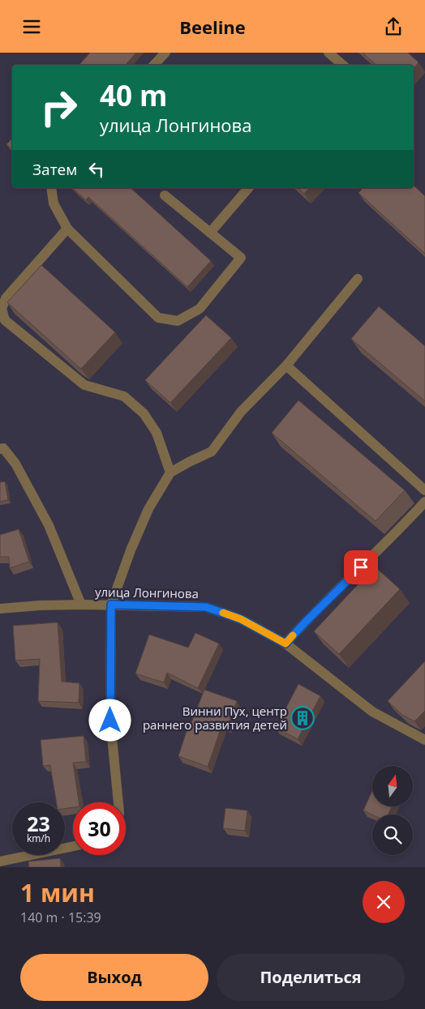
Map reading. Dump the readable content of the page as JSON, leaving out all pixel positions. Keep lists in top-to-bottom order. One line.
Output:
{"streets":{"street":["улица Лонгинова"]},"places":{"building":["Винни Пух, центр раннего развития детей"]},"north":"top","page":{"header":"Beeline","turn":["40 m","улица Лонгинова"],"then":"Затем","speed":"23 km/h","limit":"30","heading":["1 мин","140 m · 15:39"],"buttons":["Выход","Поделиться"]}}
